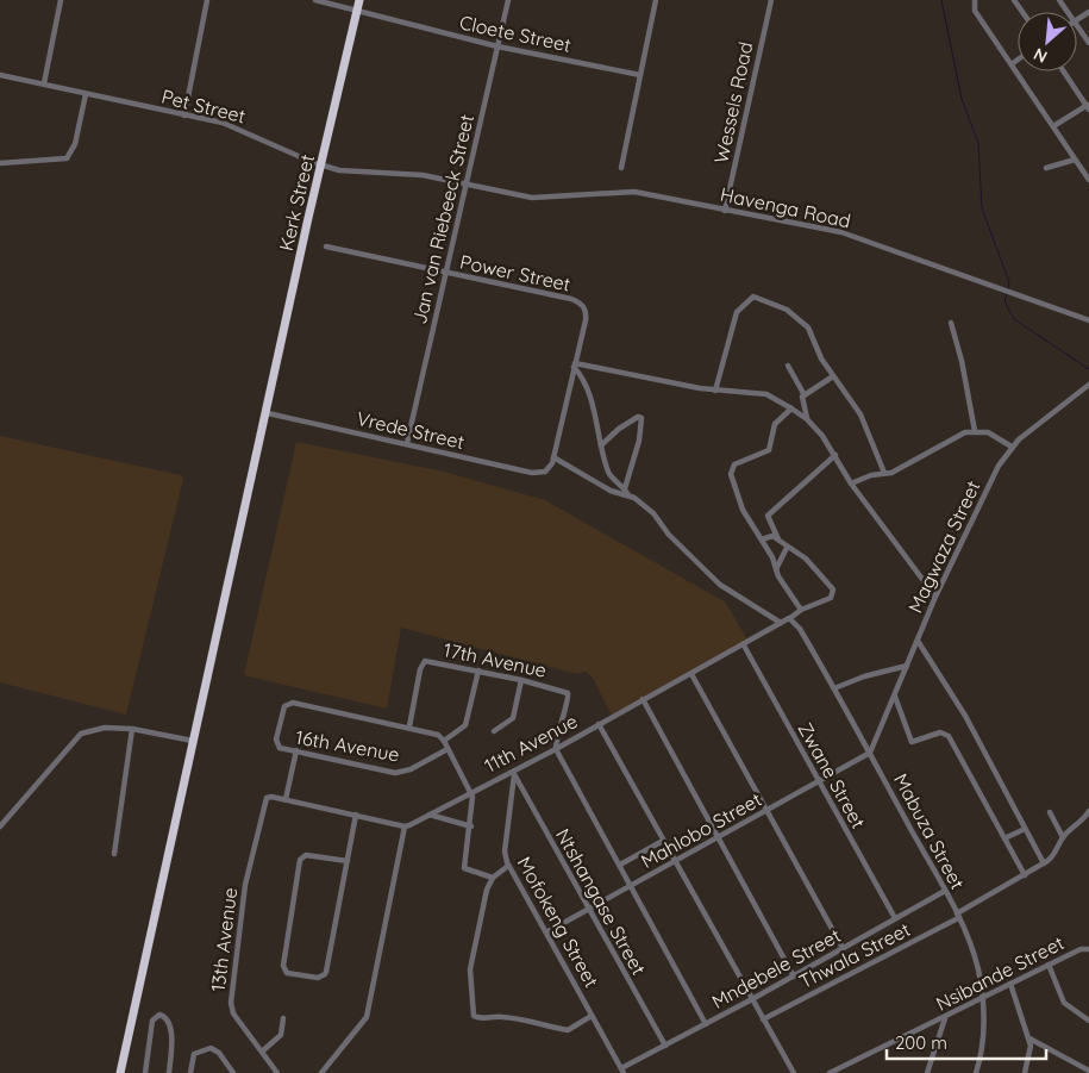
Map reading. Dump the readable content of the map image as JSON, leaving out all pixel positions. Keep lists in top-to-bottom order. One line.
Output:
{"streets":{"highway":["Kerk Street"],"street":["Cloete Street","Wessels Road","Pet Street","Havenga Road","Jan van Riebeeck Street","Power Street","Vrede Street","Magwaza Street","17th Avenue","11th Avenue","16th Avenue","Zwane Street","Mahlobo Street","Mabuza Street","Ntshangase Street","Mofokeng Street","13th Avenue","Thwala Street","Mndebele Street","Nsibande Street"]},"crossings":[["Cloete Street","Kerk Street"],["Cloete Street","Jan van Riebeeck Street"],["Wessels Road","Havenga Road"],["Pet Street","Kerk Street"],["Pet Street","Havenga Road"],["Pet Street","Jan van Riebeeck Street"],["Kerk Street","Vrede Street"],["Havenga Road","Jan van Riebeeck Street"],["Jan van Riebeeck Street","Power Street"],["Jan van Riebeeck Street","Vrede Street"],["Magwaza Street","Mahlobo Street"],["Magwaza Street","Mabuza Street"],["17th Avenue","11th Avenue"],["17th Avenue","16th Avenue"],["11th Avenue","Zwane Street"],["11th Avenue","Mabuza Street"],["11th Avenue","Ntshangase Street"],["11th Avenue","Mofokeng Street"],["Zwane Street","Mahlobo Street"],["Zwane Street","Mndebele Street"],["Mahlobo Street","Mabuza Street"],["Mahlobo Street","Ntshangase Street"],["Mahlobo Street","Mofokeng Street"],["Mabuza Street","Thwala Street"],["Mabuza Street","Mndebele Street"],["Mabuza Street","Nsibande Street"],["Ntshangase Street","Mofokeng Street"],["Ntshangase Street","Mndebele Street"],["Mofokeng Street","Mndebele Street"]],"scale_bar":"200 m","north":"bottom left"}
